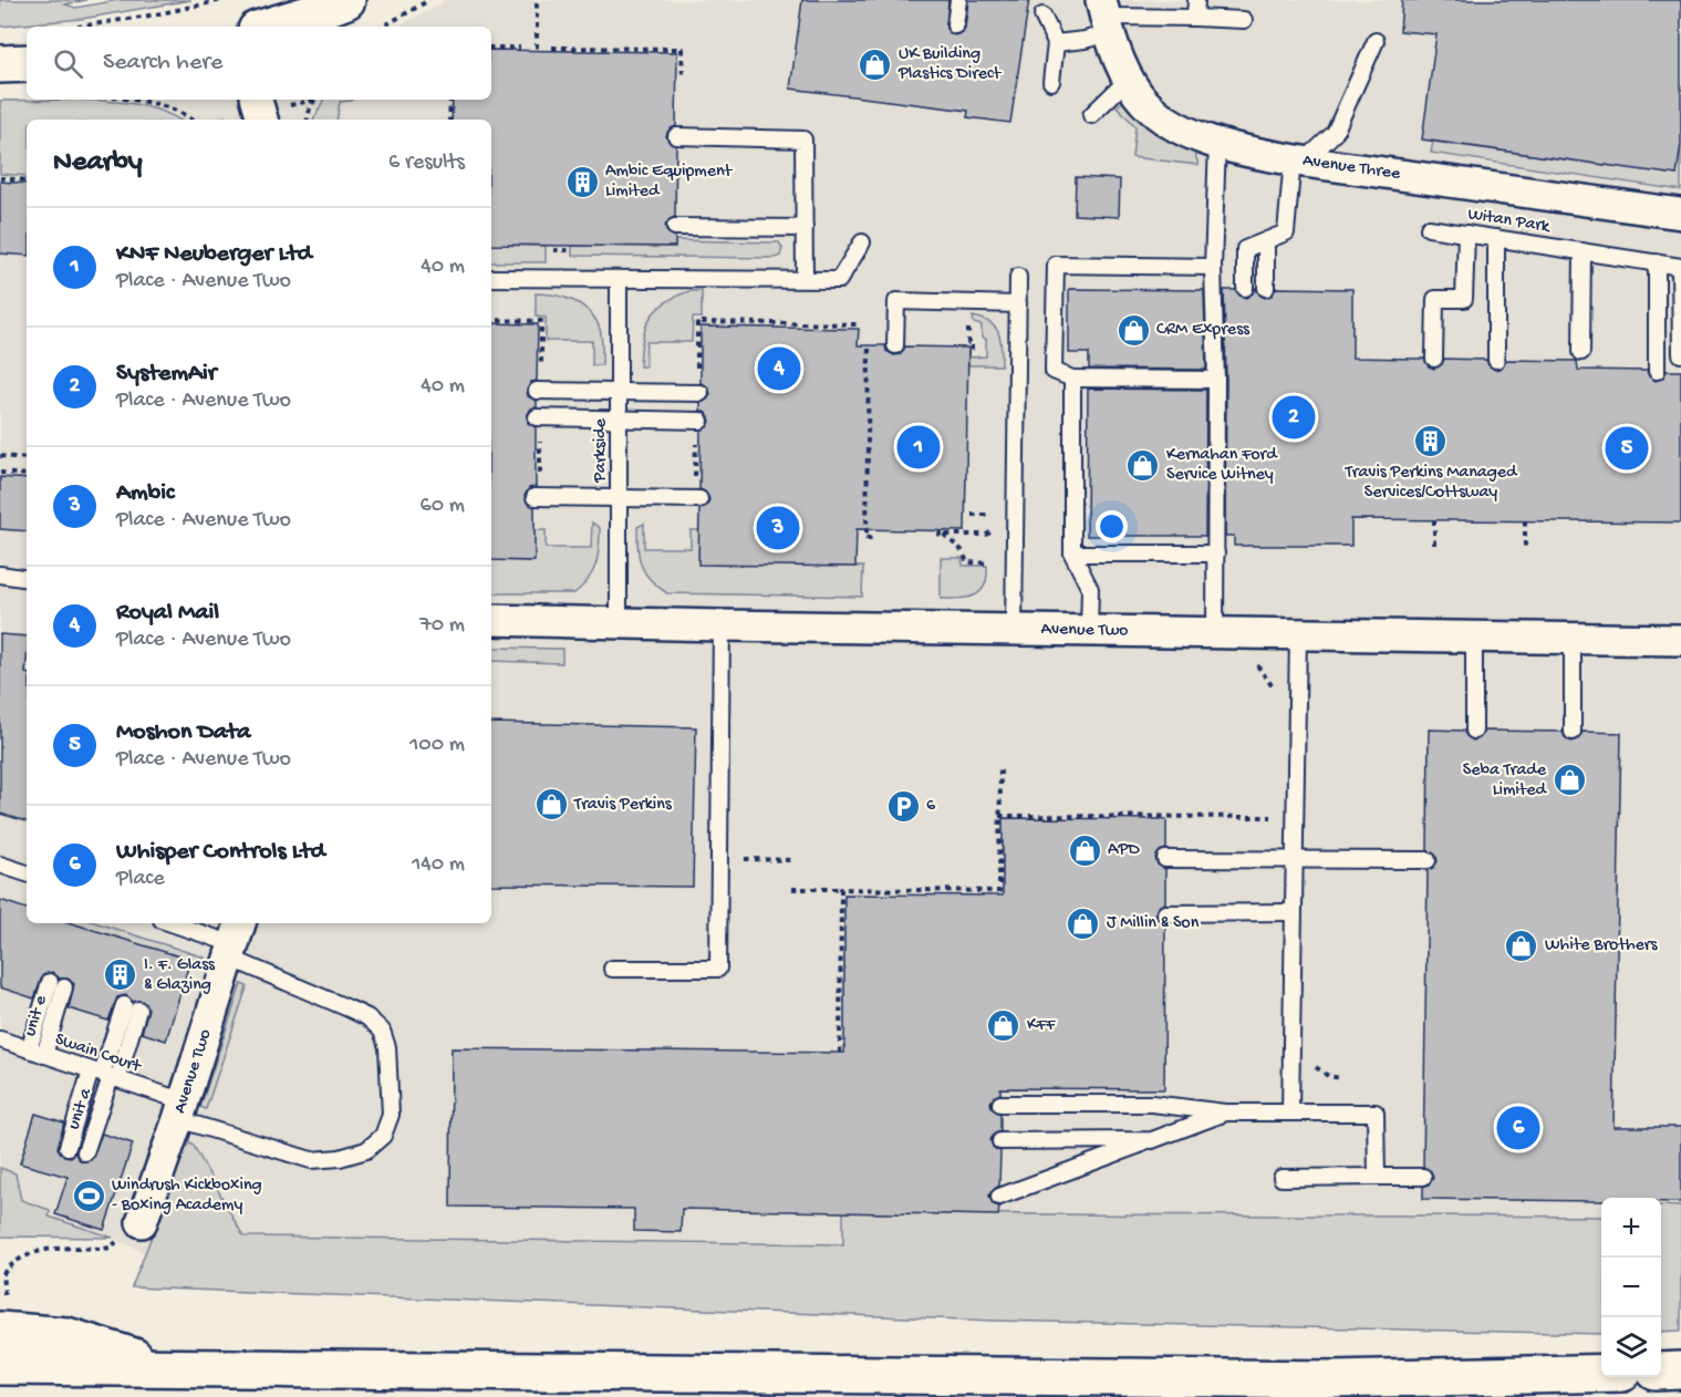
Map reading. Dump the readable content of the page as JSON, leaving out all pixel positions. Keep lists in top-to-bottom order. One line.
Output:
{"streets":{"street":["Avenue Three","Avenue Two"],"lane":["Witan Park","Parkside","unit e","Swain Court","unit a"]},"crossings":[["Parkside","Avenue Two"],["Avenue Two","Swain Court"],["unit e","Swain Court"],["Swain Court","unit a"]],"places":{"shop":["UK Building Plastics Direct","CRM Express","Kernahan Ford Service Witney","Seba Trade Limited","Travis Perkins","APD","J Millin & Son","White Brothers","KFF"],"building":["Ambic Equipment Limited","Travis Perkins Managed Services/Cottsway","I. F. Glass & Glazing"],"parking":["6"],"sports":["Windrush Kickboxing - Boxing Academy"]},"page":{"search":"Search here","heading":["Nearby","6 results"],"list":[{"mark":"1","name":"KNF Neuberger Ltd","note":"Place · Avenue Two","value":"40 m"},{"mark":"2","name":"SystemAir","note":"Place · Avenue Two","value":"40 m"},{"mark":"3","name":"Ambic","note":"Place · Avenue Two","value":"60 m"},{"mark":"4","name":"Royal Mail","note":"Place · Avenue Two","value":"70 m"},{"mark":"5","name":"Moshon Data","note":"Place · Avenue Two","value":"100 m"},{"mark":"6","name":"Whisper Controls Ltd","note":"Place","value":"140 m"}],"pins":["4","2","1","5","3","6"],"map_buttons":["+","−"]}}
